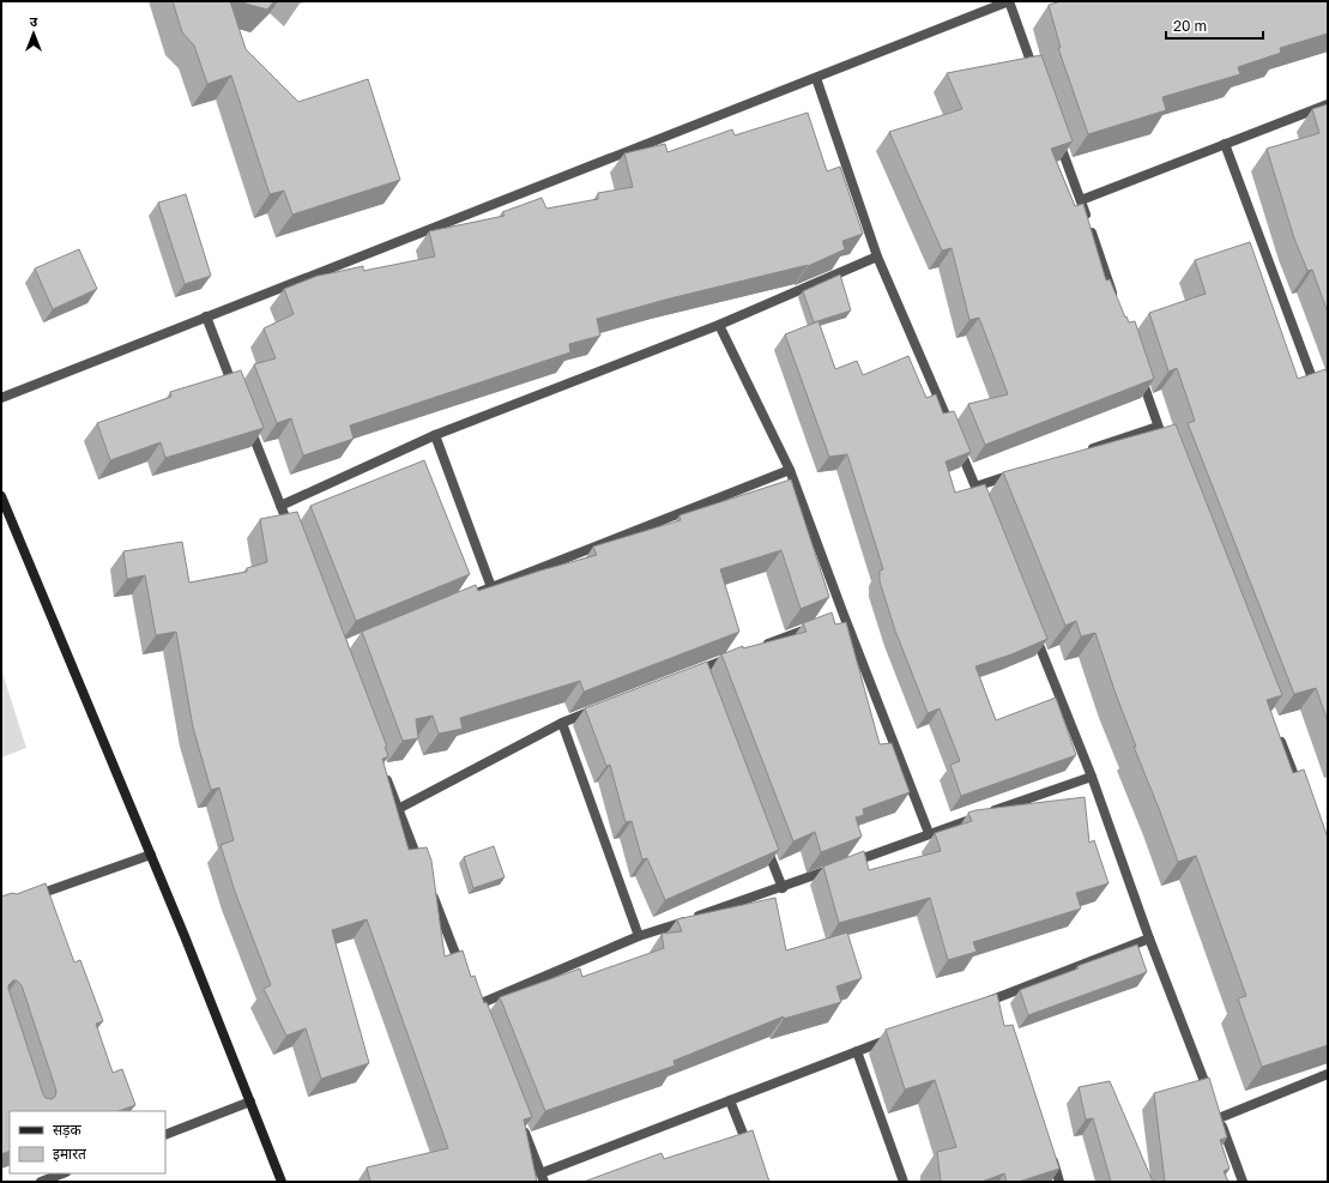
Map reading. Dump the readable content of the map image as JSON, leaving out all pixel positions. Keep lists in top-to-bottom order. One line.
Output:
{"legend":["सड़क","इमारत"],"scale_bar":"20 m","north":"top"}
